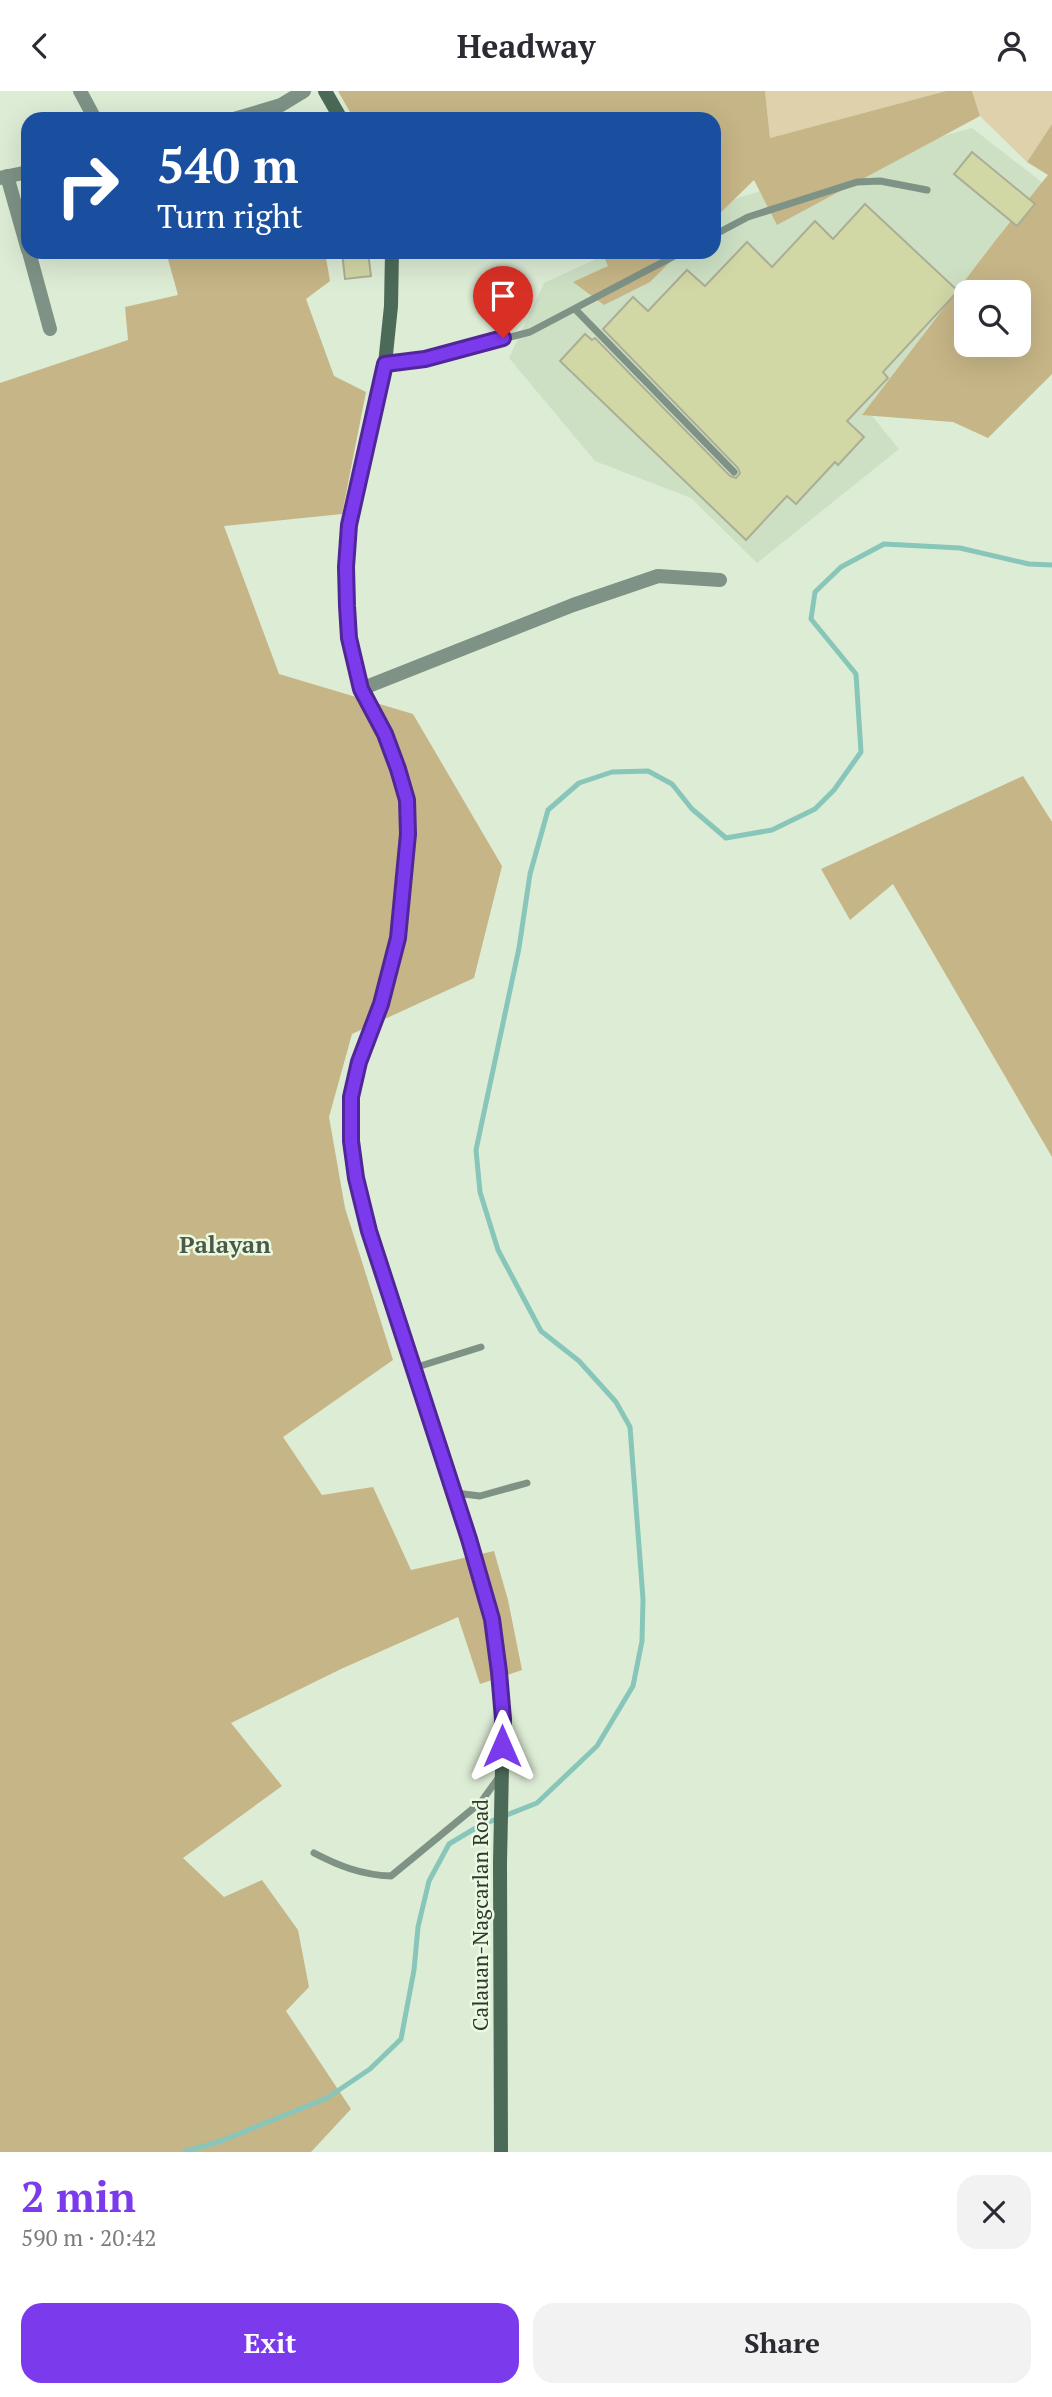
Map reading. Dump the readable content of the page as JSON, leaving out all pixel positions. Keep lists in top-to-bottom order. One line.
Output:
{"streets":{"main road":["Calauan-Nagcarlan Road"]},"districts":["Palayan"],"page":{"header":"Headway","turn":["540 m","Turn right"],"heading":["2 min","590 m · 20:42"],"buttons":["Exit","Share"]}}
